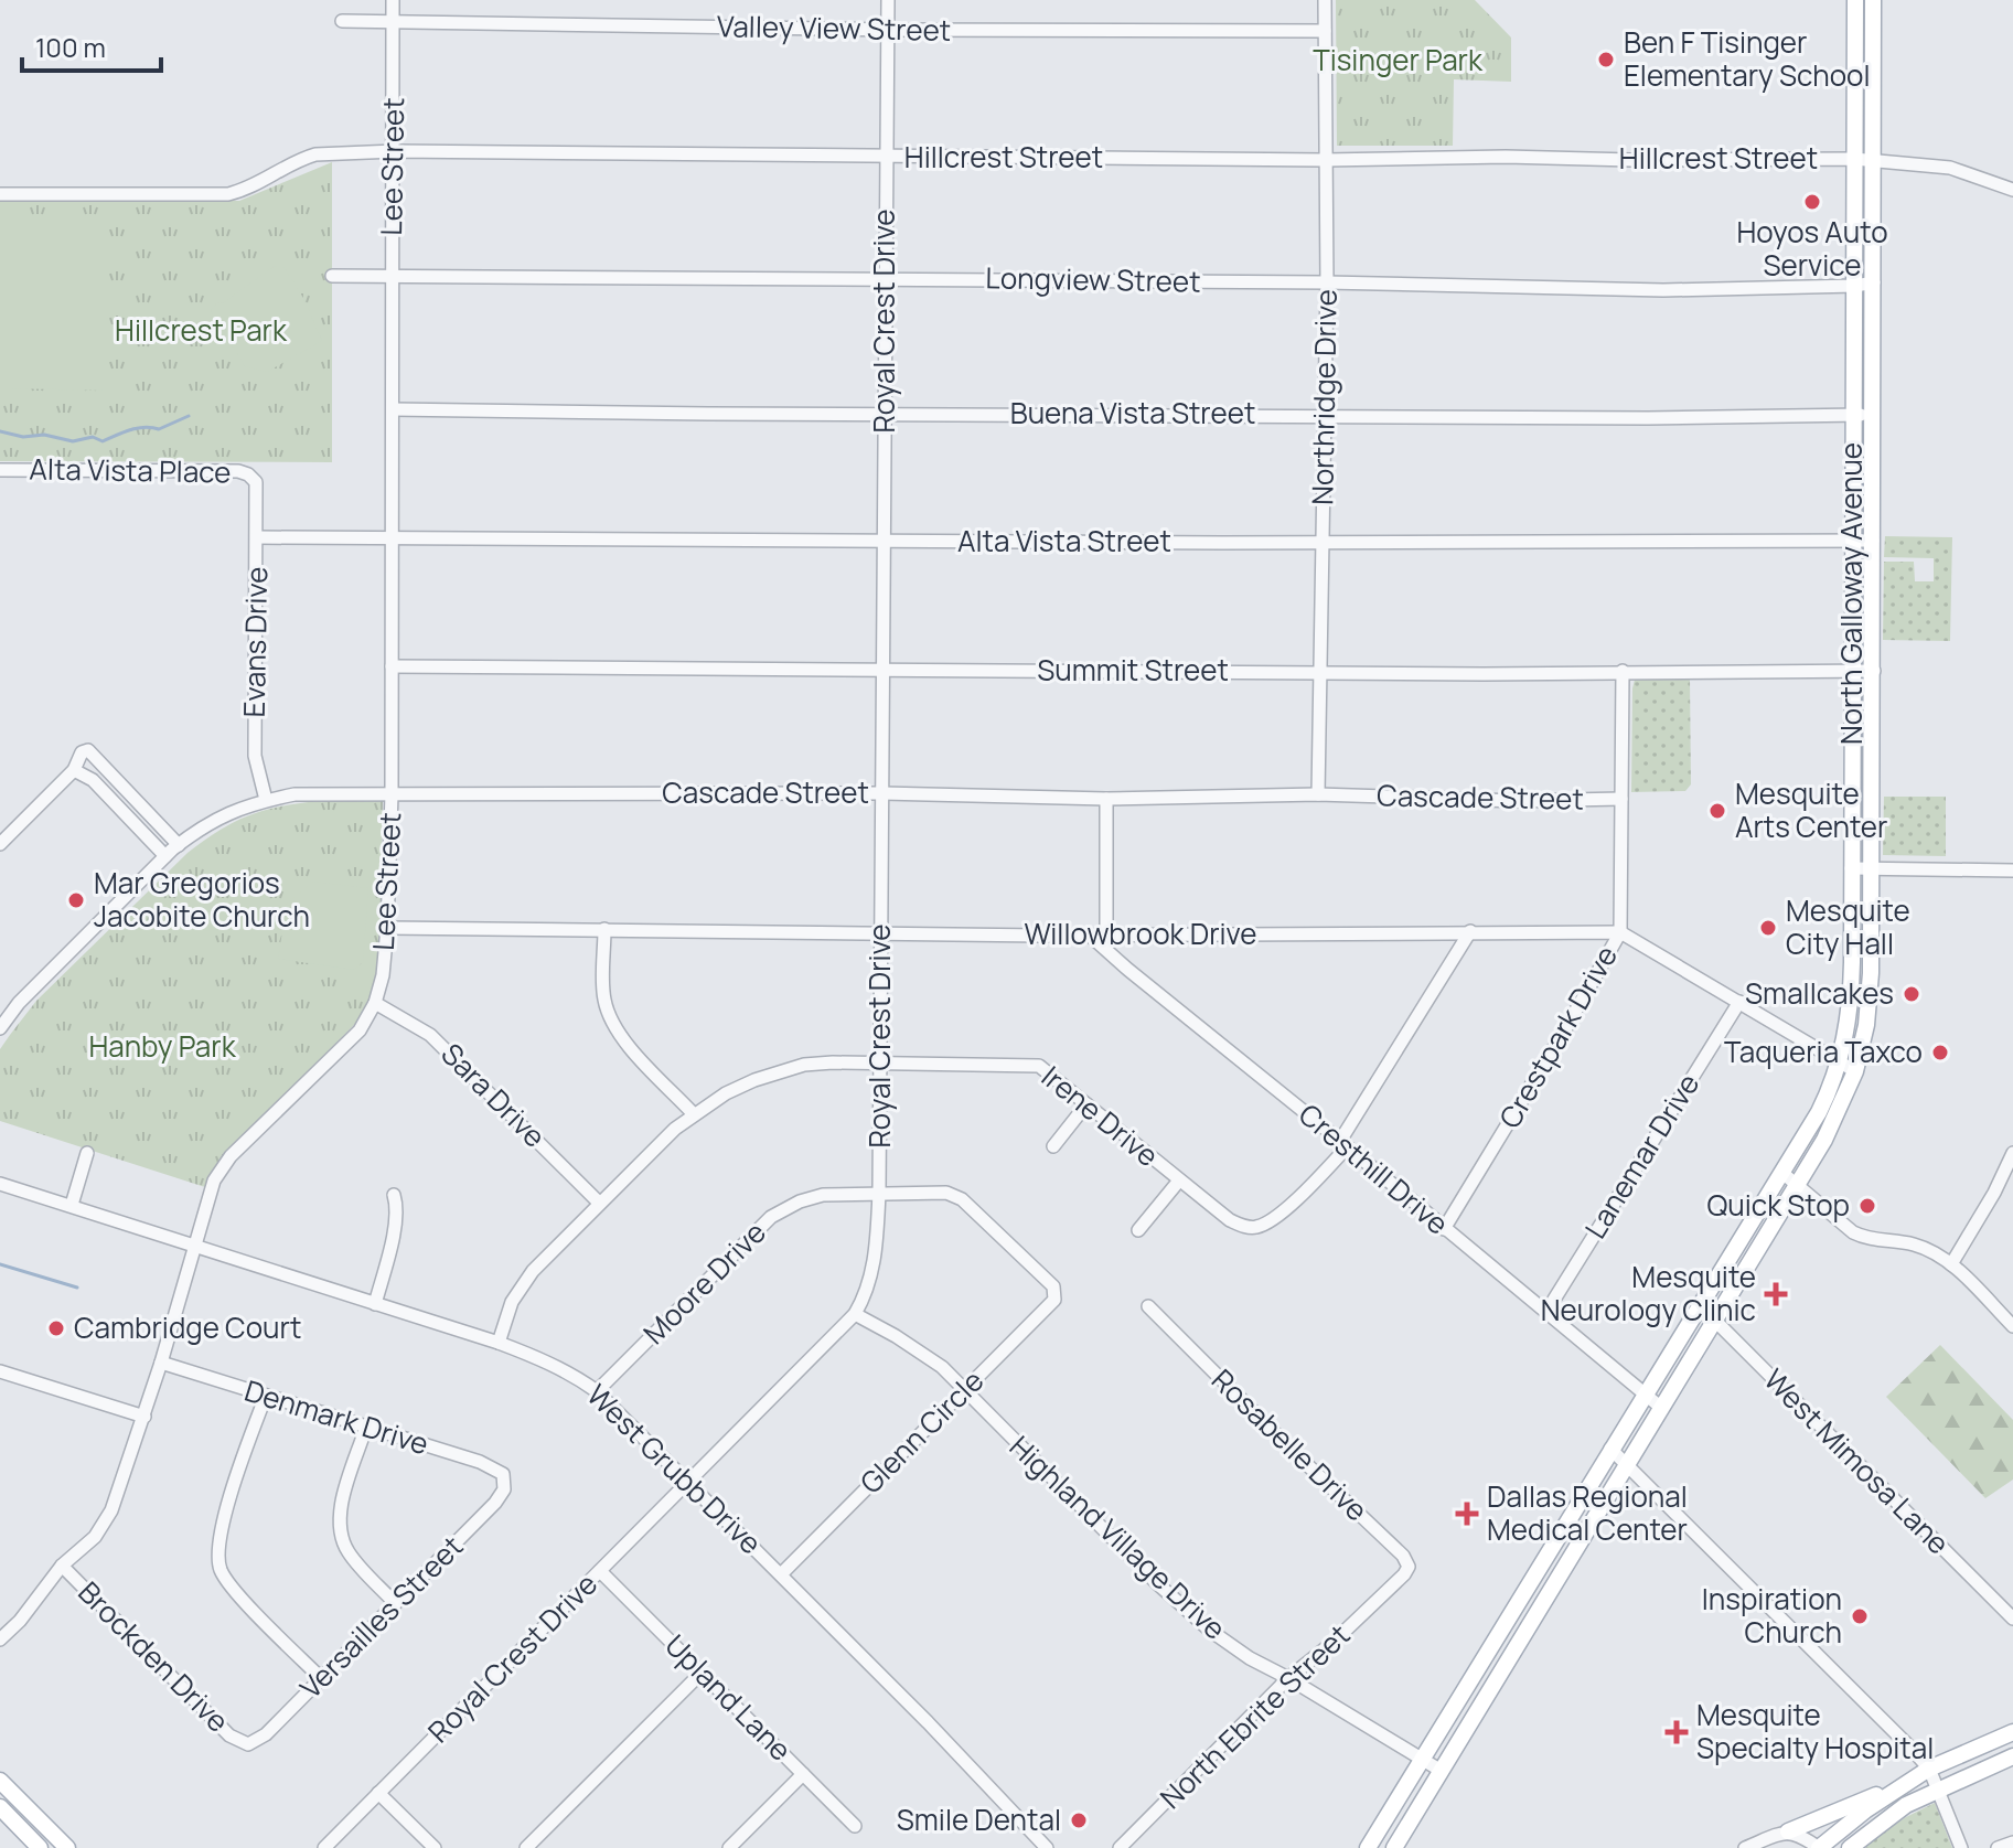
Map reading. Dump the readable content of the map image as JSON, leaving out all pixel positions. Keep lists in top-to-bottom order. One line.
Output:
{"streets":{"main road":["North Galloway Avenue"],"street":["Valley View Street","Hillcrest Street","Lee Street","Longview Street","Royal Crest Drive","Northridge Drive","Buena Vista Street","Alta Vista Place","Alta Vista Street","Evans Drive","Summit Street","Cascade Street","Willowbrook Drive","Crestpark Drive","Sara Drive","Irene Drive","Lanemar Drive","Cresthill Drive","Moore Drive","Denmark Drive","Glenn Circle","Rosabelle Drive","West Mimosa Lane","West Grubb Drive","Highland Village Drive","Versailles Street","Brockden Drive","Upland Lane","North Ebrite Street"]},"crossings":[["Valley View Street","Lee Street"],["Valley View Street","Royal Crest Drive"],["Valley View Street","Northridge Drive"],["Hillcrest Street","Lee Street"],["Hillcrest Street","Royal Crest Drive"],["Hillcrest Street","Northridge Drive"],["Hillcrest Street","North Galloway Avenue"],["Lee Street","Longview Street"],["Lee Street","Buena Vista Street"],["Lee Street","Alta Vista Street"],["Lee Street","Summit Street"],["Lee Street","Cascade Street"],["Lee Street","Willowbrook Drive"],["Lee Street","Sara Drive"],["Lee Street","Denmark Drive"],["Lee Street","West Grubb Drive"],["Lee Street","Brockden Drive"],["Longview Street","Royal Crest Drive"],["Longview Street","Northridge Drive"],["Longview Street","North Galloway Avenue"],["Royal Crest Drive","Buena Vista Street"],["Royal Crest Drive","Alta Vista Street"],["Royal Crest Drive","Summit Street"],["Royal Crest Drive","Cascade Street"],["Royal Crest Drive","Willowbrook Drive"],["Royal Crest Drive","Irene Drive"],["Royal Crest Drive","Moore Drive"],["Royal Crest Drive","West Grubb Drive"],["Royal Crest Drive","Highland Village Drive"],["Royal Crest Drive","Upland Lane"],["Northridge Drive","Buena Vista Street"],["Northridge Drive","Alta Vista Street"],["Northridge Drive","Summit Street"],["Northridge Drive","Cascade Street"],["Buena Vista Street","North Galloway Avenue"],["Alta Vista Place","Evans Drive"],["Alta Vista Street","North Galloway Avenue"],["Alta Vista Street","Evans Drive"],["North Galloway Avenue","Summit Street"],["North Galloway Avenue","Willowbrook Drive"],["North Galloway Avenue","Cresthill Drive"],["North Galloway Avenue","West Mimosa Lane"],["North Galloway Avenue","Highland Village Drive"],["Evans Drive","Cascade Street"],["Summit Street","Crestpark Drive"],["Cascade Street","Crestpark Drive"],["Willowbrook Drive","Crestpark Drive"],["Willowbrook Drive","Lanemar Drive"],["Willowbrook Drive","Cresthill Drive"],["Crestpark Drive","Cresthill Drive"],["Sara Drive","Irene Drive"],["Irene Drive","Cresthill Drive"],["Irene Drive","West Grubb Drive"],["Lanemar Drive","Cresthill Drive"],["Moore Drive","Glenn Circle"],["Moore Drive","West Grubb Drive"],["Denmark Drive","Versailles Street"],["Glenn Circle","West Grubb Drive"],["Glenn Circle","Highland Village Drive"],["Rosabelle Drive","North Ebrite Street"],["Highland Village Drive","North Ebrite Street"],["Versailles Street","Brockden Drive"]],"parks":["Tisinger Park","Hillcrest Park","Hanby Park"],"places":{"other":["Ben F Tisinger Elementary School","Hoyos Auto Service","Mesquite Arts Center","Mar Gregorios Jacobite Church","Mesquite City Hall","Smallcakes","Taqueria Taxco","Quick Stop","Cambridge Court","Inspiration Church","Smile Dental"],"health":["Mesquite Neurology Clinic","Dallas Regional Medical Center","Mesquite Specialty Hospital"]},"scale_bar":"100 m"}
